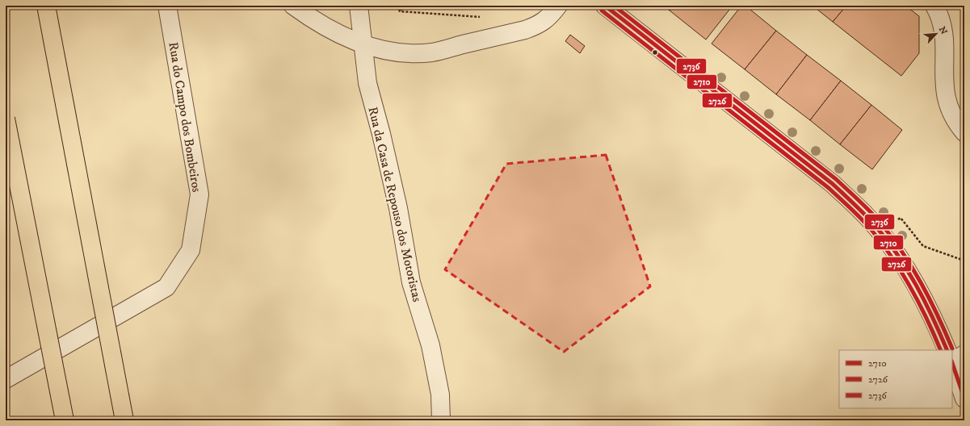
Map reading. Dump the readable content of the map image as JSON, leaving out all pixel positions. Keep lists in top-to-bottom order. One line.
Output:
{"streets":{"street":["Rua do Campo dos Bombeiros","Rua da Casa de Repouso dos Motoristas"]},"lines":["transit line 2710","transit line 2736","transit line 2726"],"legend":["2710","2726","2736"],"north":"top right"}
